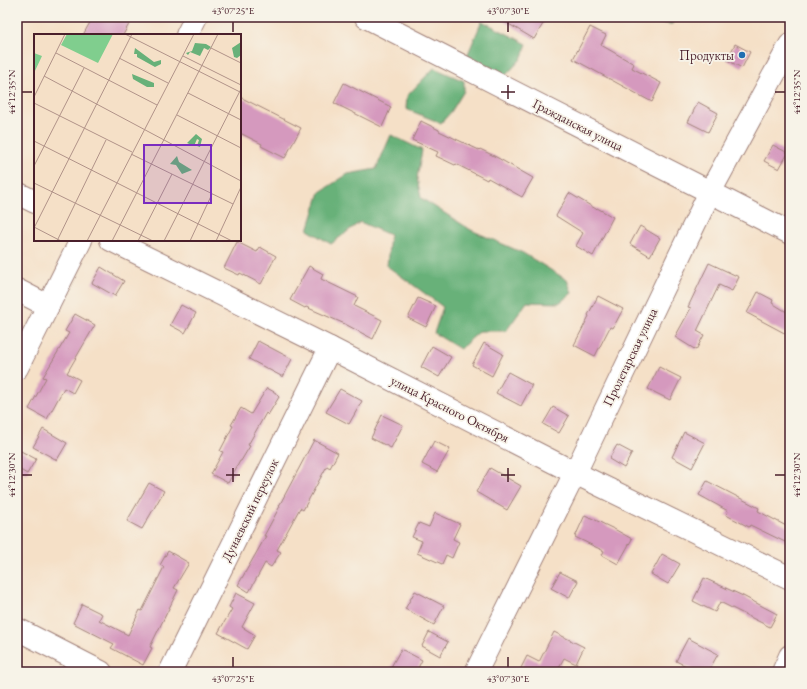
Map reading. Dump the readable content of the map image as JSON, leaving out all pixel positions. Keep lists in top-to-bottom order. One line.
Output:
{"streets":{"street":["Гражданская улица","Пролетарская улица","улица Красного Октября","Дунаевский переулок"]},"crossings":[["Гражданская улица","Пролетарская улица"],["Пролетарская улица","улица Красного Октября"],["улица Красного Октября","Дунаевский переулок"]],"places":["Продукты"],"coordinates":["43°07'25\"E","43°07'30\"E","44°12'35\"N","44°12'30\"N"]}
